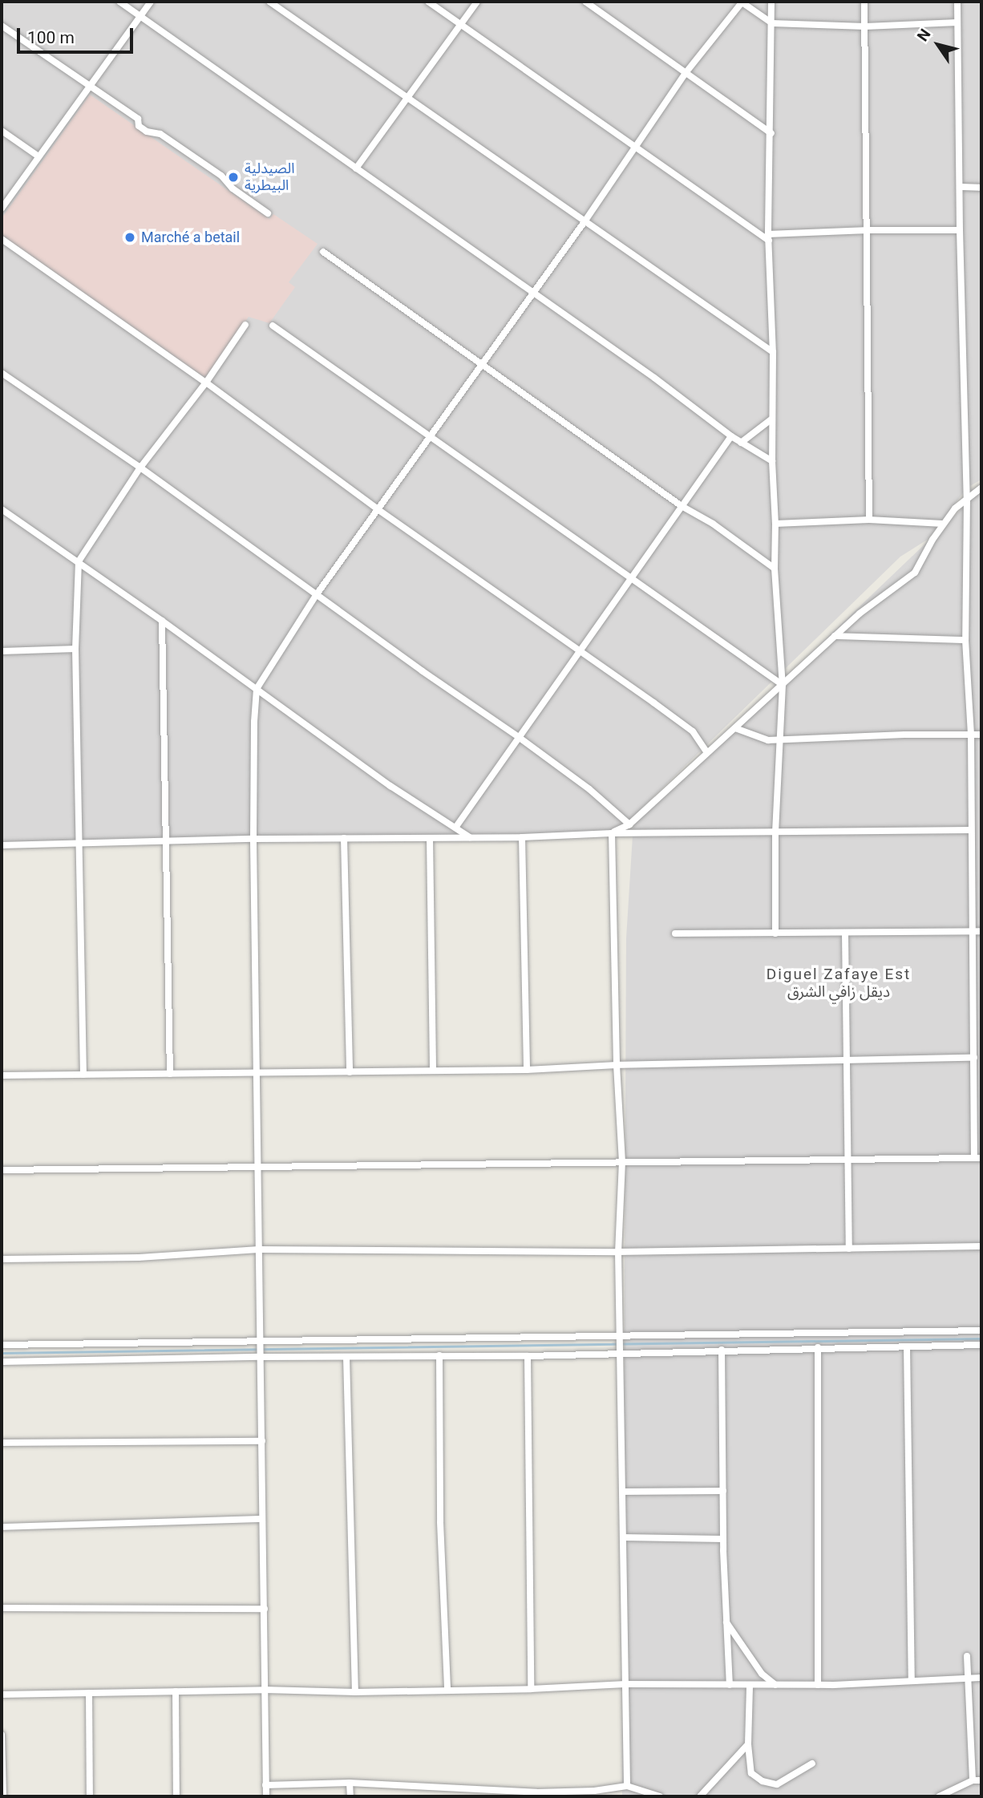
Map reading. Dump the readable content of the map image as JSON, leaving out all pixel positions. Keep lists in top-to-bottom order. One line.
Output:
{"districts":["Diguel Zafaye Est ديقل زافي الشرق"],"places":["الصيدلية البيطرية","Marché a betail"],"scale_bar":"100 m","north":"top left"}
